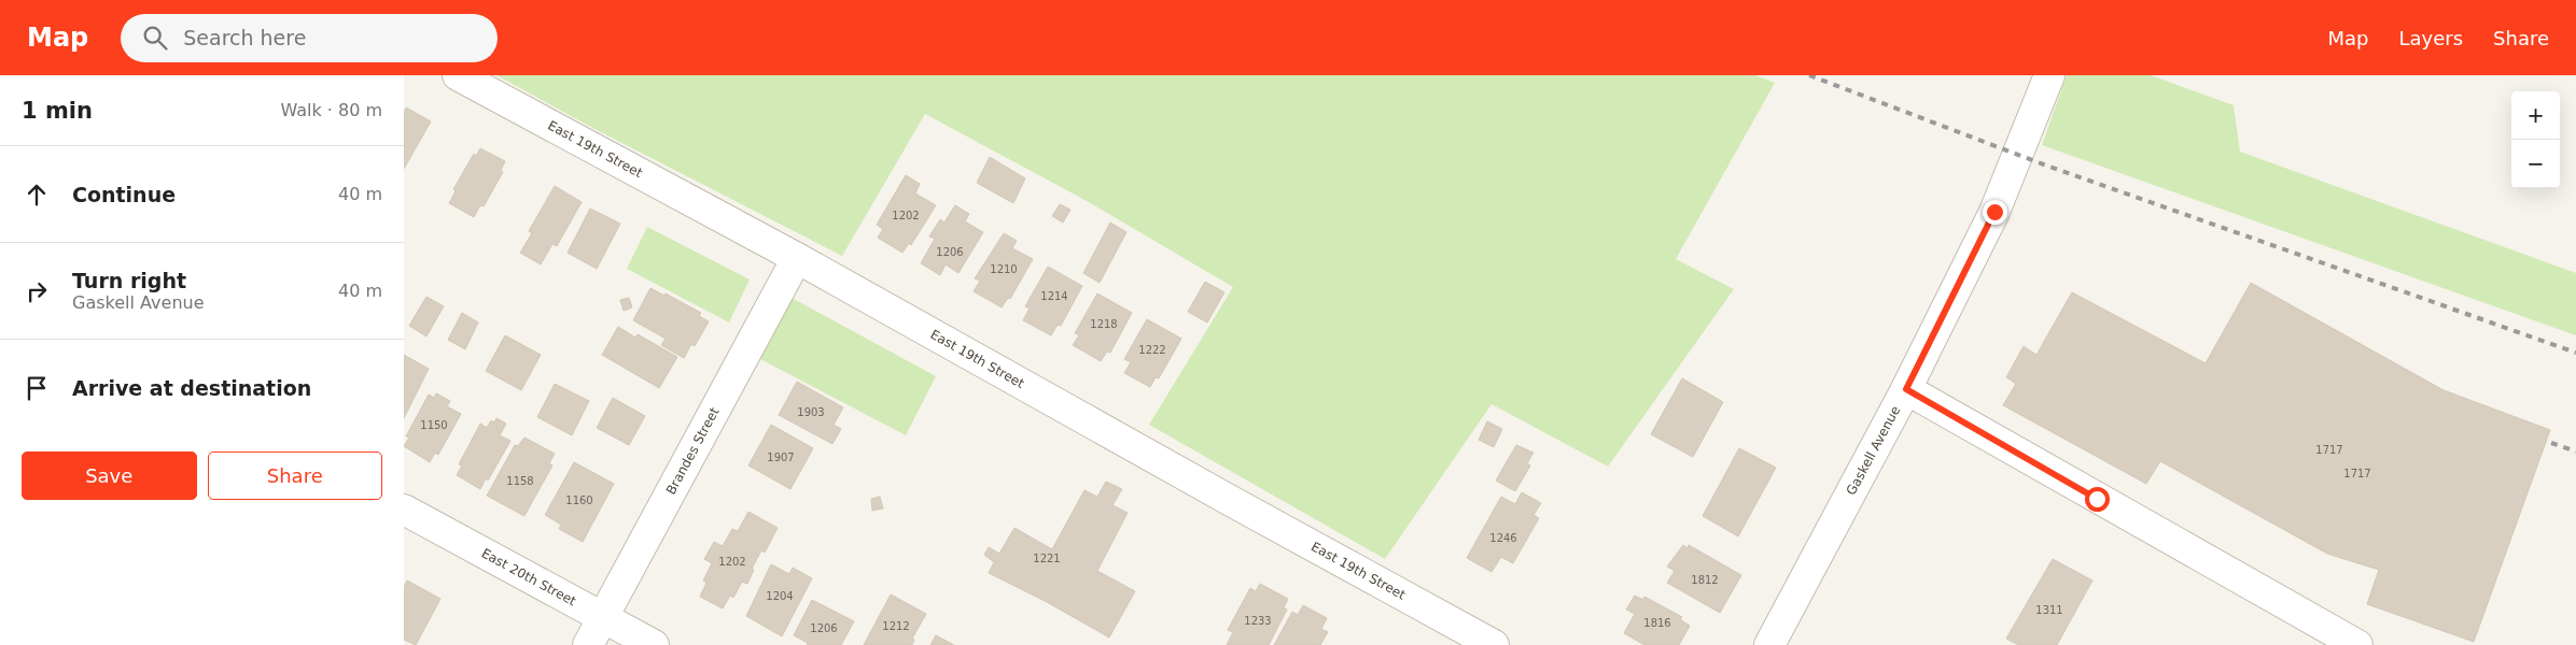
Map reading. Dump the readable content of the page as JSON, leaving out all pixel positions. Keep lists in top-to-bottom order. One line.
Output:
{"streets":{"street":["East 19th Street","Gaskell Avenue","Brandes Street","East 20th Street"]},"crossings":[["East 19th Street","Brandes Street"],["Brandes Street","East 20th Street"]],"house_numbers":["1202","1206","1210","1214","1218","1222","1903","1150","1717","1907","1717","1158","1160","1246","1221","1202","1812","1204","1311","1233","1816","1212","1206"],"page":{"header":"Map","search":"Search here","nav":["Map","Layers","Share"],"heading":["1 min","Walk · 80 m"],"map_buttons":["+","−"],"list":[["Continue","40 m"],["Turn right","Gaskell Avenue","40 m"],"Arrive at destination"],"buttons":["Save","Share"]}}
